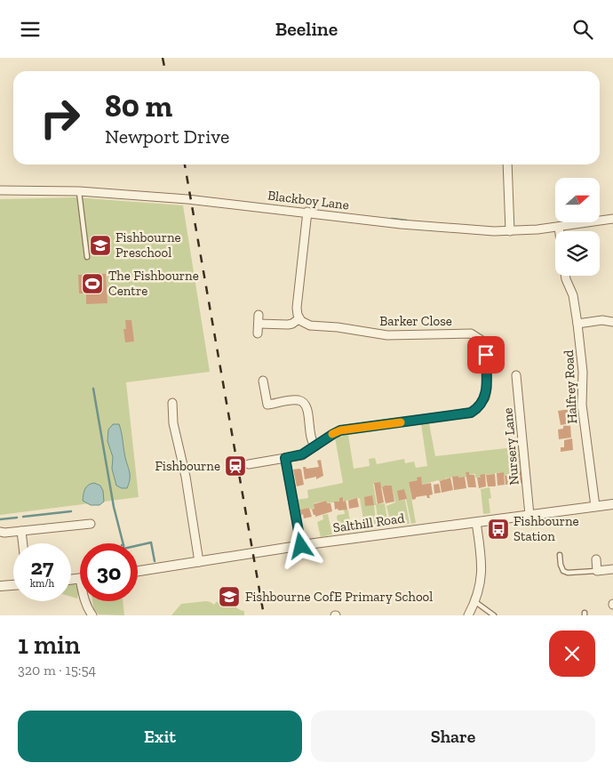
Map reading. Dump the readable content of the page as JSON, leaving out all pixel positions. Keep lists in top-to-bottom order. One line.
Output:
{"streets":{"street":["Blackboy Lane","Barker Close","Halfrey Road","Nursery Lane","Salthill Road"]},"crossings":[["Halfrey Road","Salthill Road"],["Nursery Lane","Salthill Road"]],"places":{"school or university":["Fishbourne Preschool","Fishbourne CofE Primary School"],"sports":["The Fishbourne Centre"],"station":["Fishbourne"],"bus stop":["Fishbourne Station"]},"north":"right","page":{"header":"Beeline","turn":["80 m","Newport Drive"],"speed":"27 km/h","limit":"30","heading":["1 min","320 m · 15:54"],"buttons":["Exit","Share"]}}
